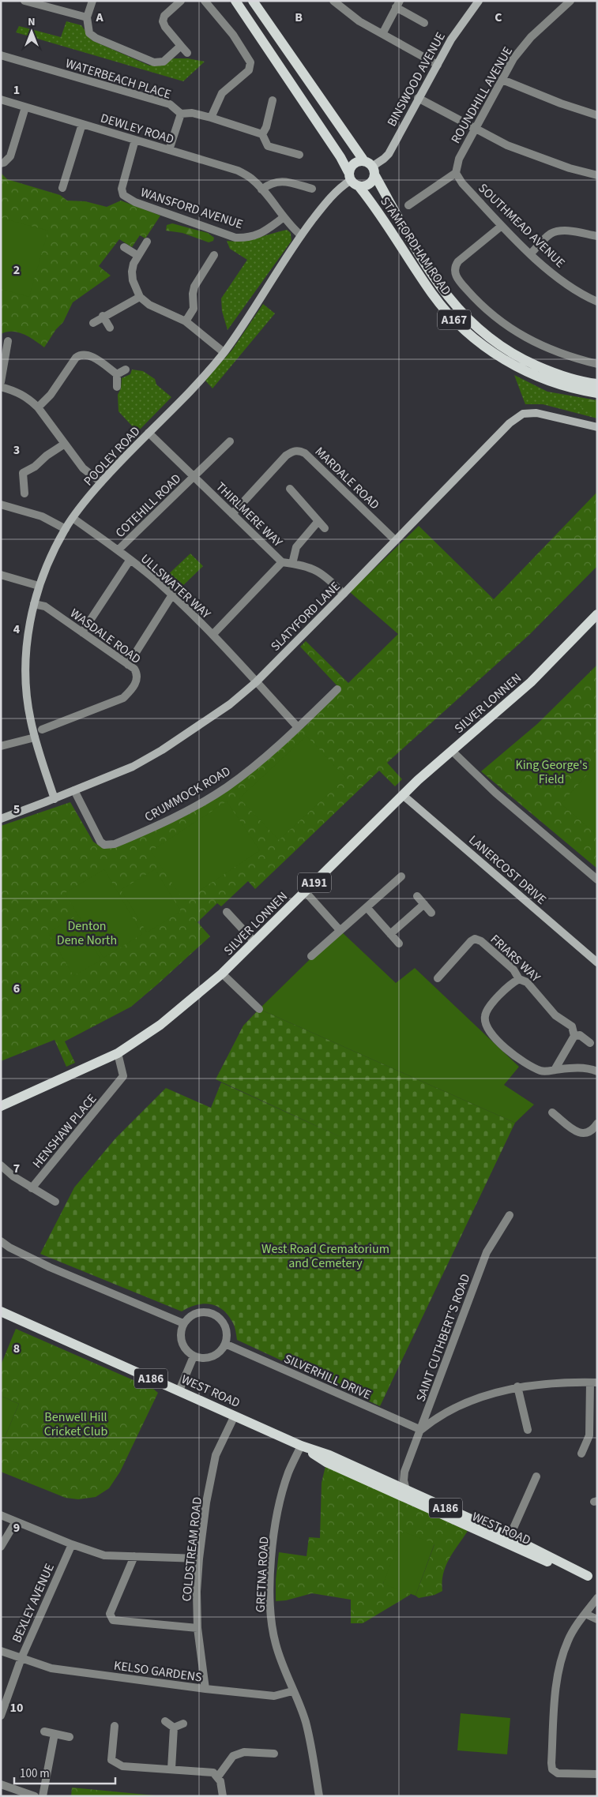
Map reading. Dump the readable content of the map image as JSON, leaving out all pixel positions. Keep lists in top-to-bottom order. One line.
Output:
{"streets":{"main road":["STAMFORDHAM ROAD","A167","SILVER LONNEN","A191","A186","WEST ROAD"],"street":["WATERBEACH PLACE","BINSWOOD AVENUE","ROUNDHILL AVENUE","DEWLEY ROAD","WANSFORD AVENUE","SOUTHMEAD AVENUE","POOLEY ROAD","MARDALE ROAD","COTEHILL ROAD","THIRLMERE WAY","ULLSWATER WAY","SLATYFORD LANE","WASDALE ROAD","CRUMMOCK ROAD","LANERCOST DRIVE","FRIARS WAY","HENSHAW PLACE","SAINT CUTHBERT'S ROAD","SILVERHILL DRIVE","COLDSTREAM ROAD","GRETNA ROAD","BEXLEY AVENUE","KELSO GARDENS"]},"crossings":[["BINSWOOD AVENUE","STAMFORDHAM ROAD"],["ROUNDHILL AVENUE","SOUTHMEAD AVENUE"],["DEWLEY ROAD","WANSFORD AVENUE"],["DEWLEY ROAD","POOLEY ROAD"],["STAMFORDHAM ROAD","POOLEY ROAD"],["POOLEY ROAD","THIRLMERE WAY"],["POOLEY ROAD","ULLSWATER WAY"],["POOLEY ROAD","SLATYFORD LANE"],["POOLEY ROAD","WASDALE ROAD"],["MARDALE ROAD","THIRLMERE WAY"],["MARDALE ROAD","SLATYFORD LANE"],["COTEHILL ROAD","THIRLMERE WAY"],["COTEHILL ROAD","ULLSWATER WAY"],["THIRLMERE WAY","SLATYFORD LANE"],["ULLSWATER WAY","SLATYFORD LANE"],["ULLSWATER WAY","CRUMMOCK ROAD"],["SLATYFORD LANE","CRUMMOCK ROAD"],["SILVER LONNEN","LANERCOST DRIVE"],["SILVER LONNEN","HENSHAW PLACE"],["SAINT CUTHBERT'S ROAD","SILVERHILL DRIVE"],["SAINT CUTHBERT'S ROAD","WEST ROAD"],["WEST ROAD","COLDSTREAM ROAD"],["WEST ROAD","GRETNA ROAD"],["COLDSTREAM ROAD","KELSO GARDENS"],["GRETNA ROAD","KELSO GARDENS"],["BEXLEY AVENUE","KELSO GARDENS"]],"parks":["King George's Field","Denton Dene North","West Road Crematorium and Cemetery","Benwell Hill Cricket Club"],"scale_bar":"100 m","north":"top","grid":{"columns":["A","B","C"],"rows":["1","2","3","4","5","6","7","8","9","10"]}}
